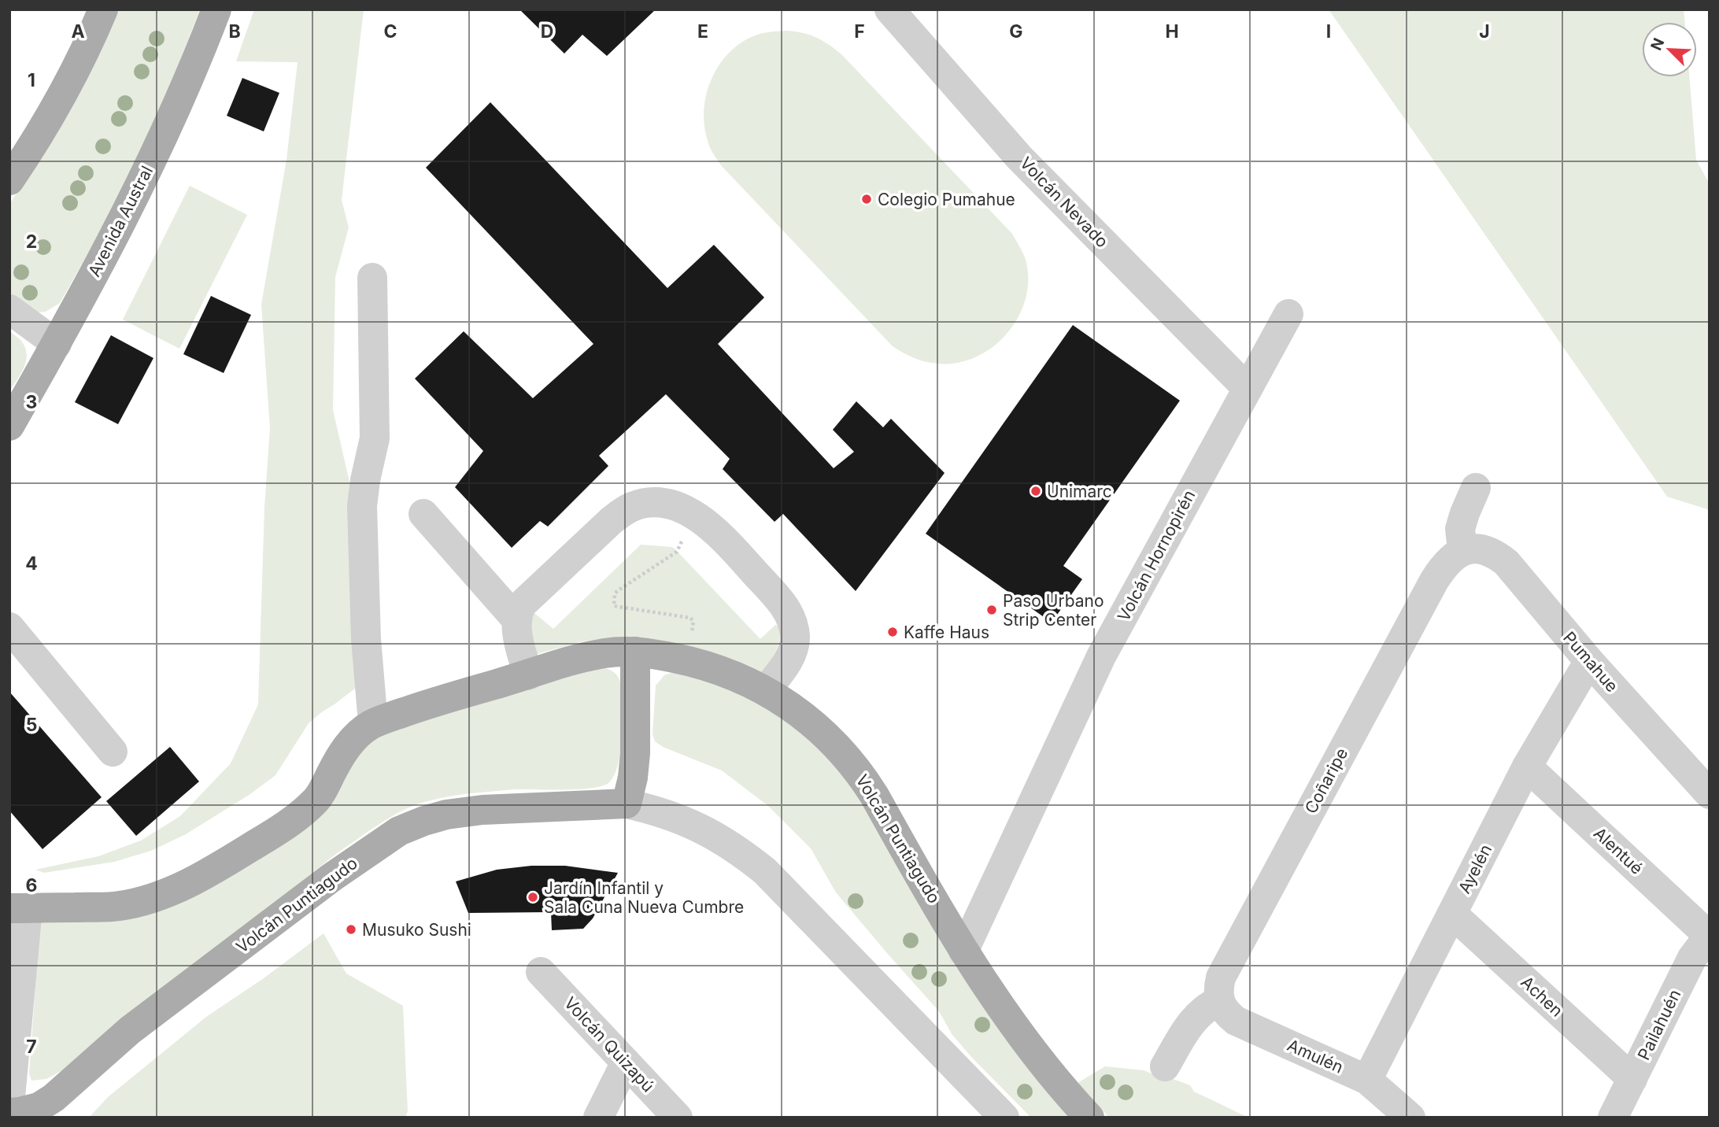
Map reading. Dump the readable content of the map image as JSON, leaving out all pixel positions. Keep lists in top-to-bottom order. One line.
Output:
{"streets":{"main road":["Avenida Austral","Volcán Puntiagudo"],"street":["Volcán Nevado","Volcán Hornopirén","Pumahue","Coñaripe","Alentué","Ayelén","Achen","Pailahuén","Volcán Quizapú","Amulén"]},"crossings":[["Volcán Nevado","Volcán Hornopirén"],["Volcán Hornopirén","Volcán Puntiagudo"],["Pumahue","Coñaripe"],["Pumahue","Ayelén"],["Coñaripe","Amulén"],["Alentué","Ayelén"],["Alentué","Pailahuén"],["Ayelén","Achen"],["Ayelén","Amulén"],["Achen","Pailahuén"]],"places":["Colegio Pumahue","Unimarc","Paso Urbano Strip Center","Kaffe Haus","Jardín Infantil y Sala Cuna Nueva Cumbre","Musuko Sushi"],"north":"top left","grid":{"columns":["A","B","C","D","E","F","G","H","I","J"],"rows":["1","2","3","4","5","6","7"]}}
